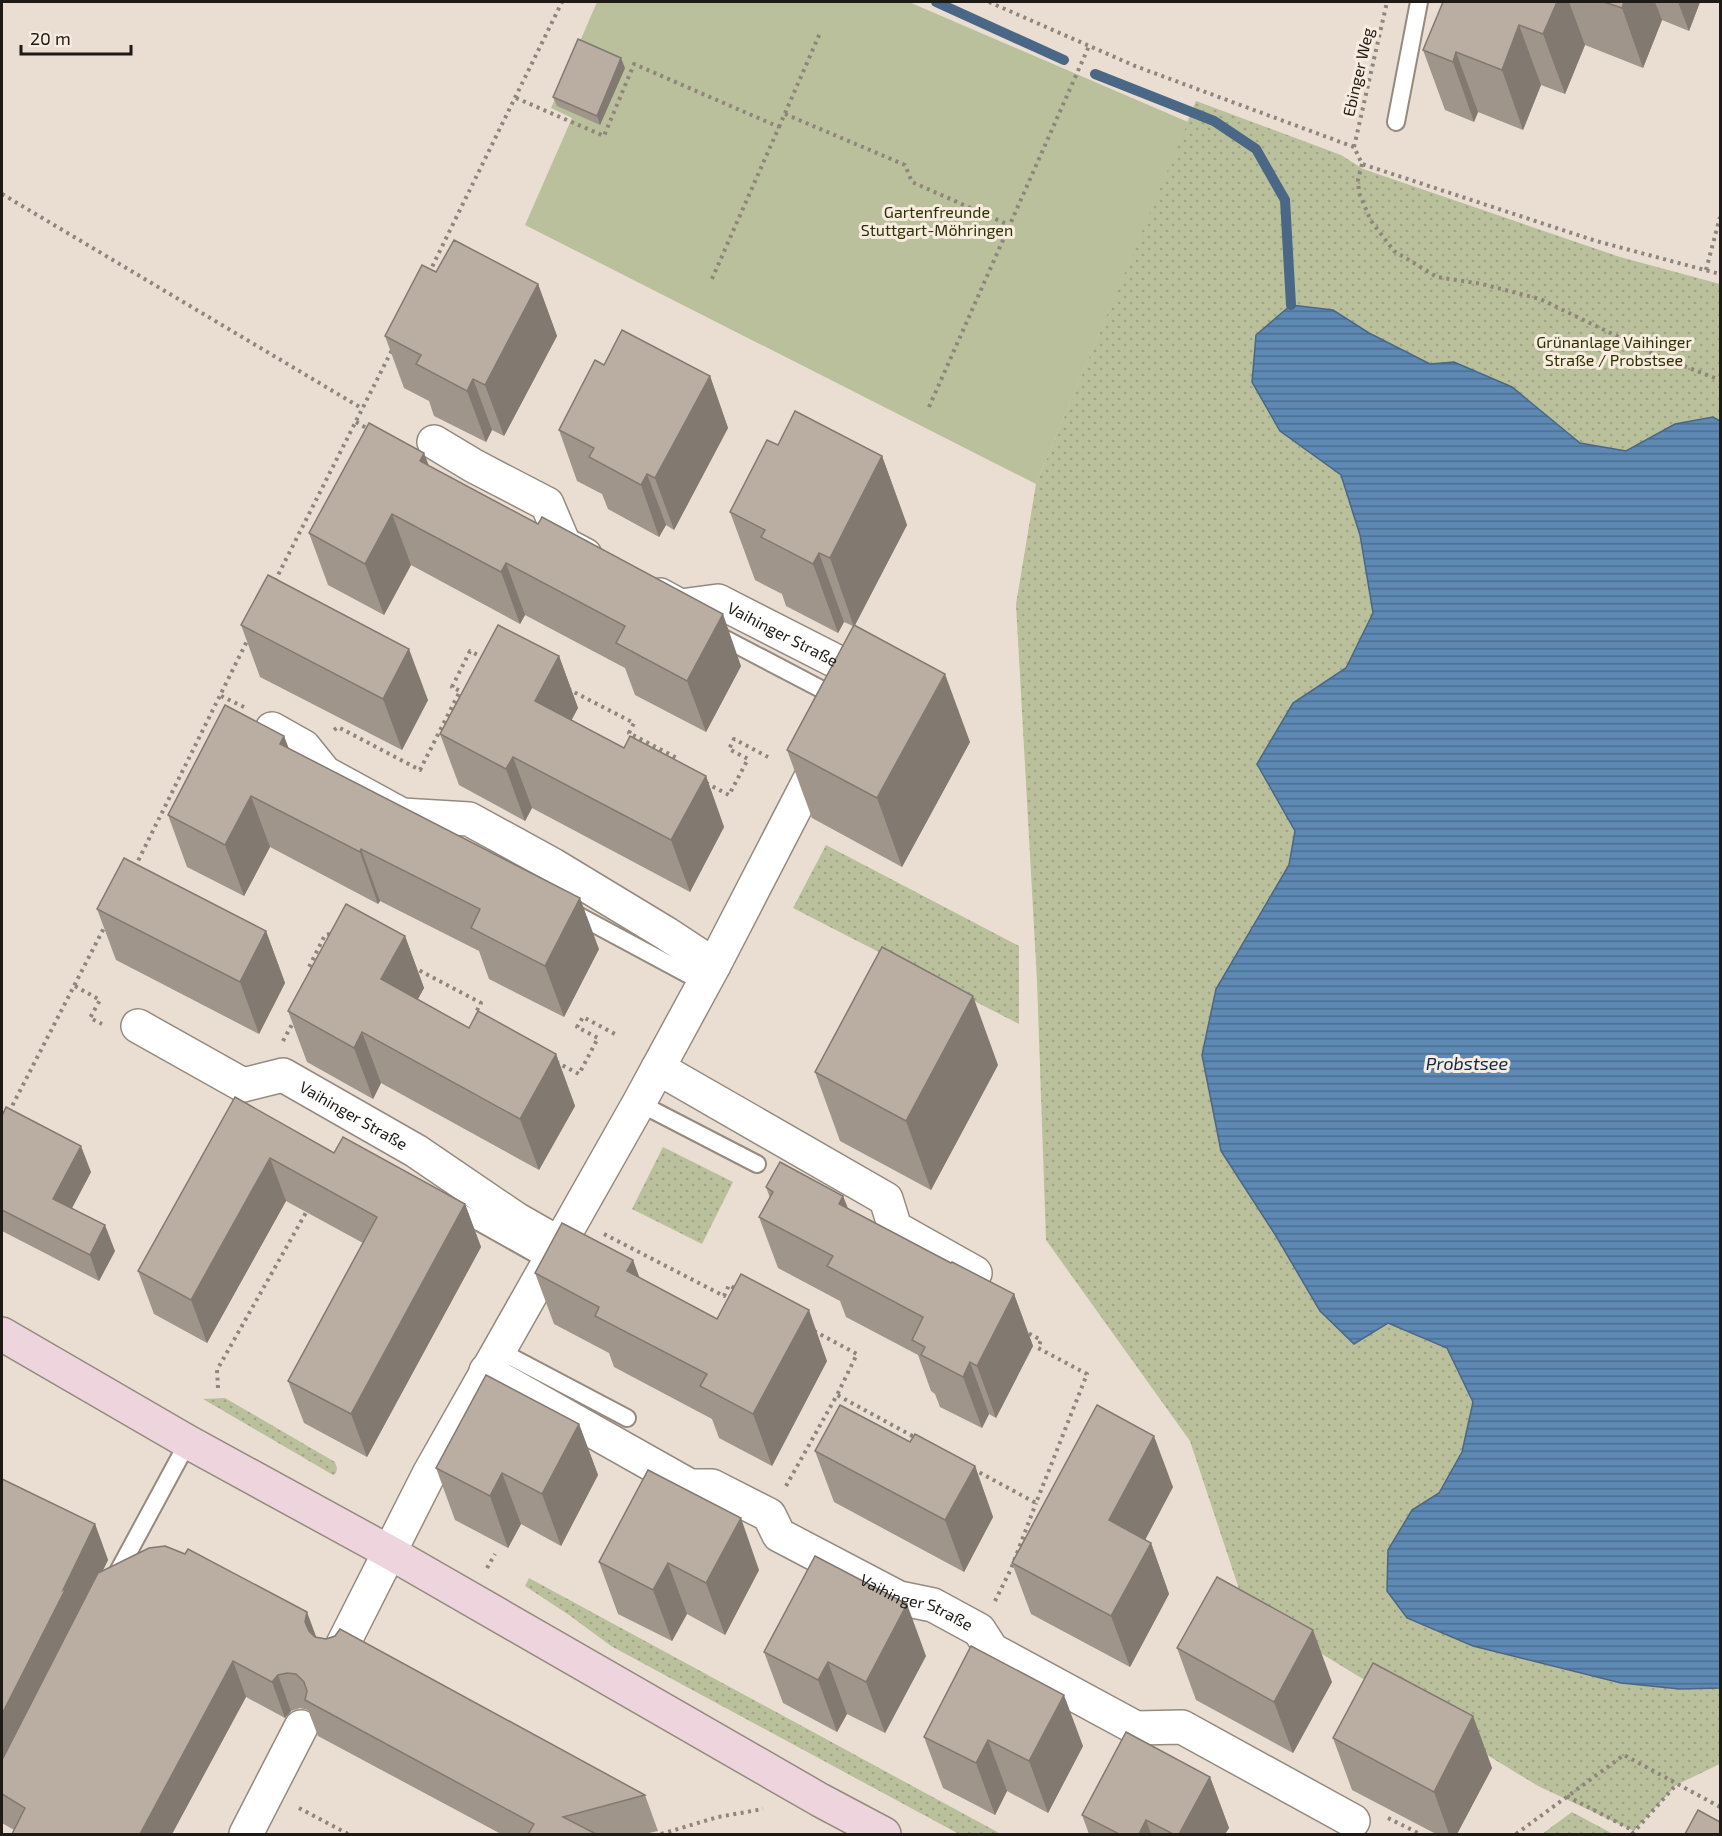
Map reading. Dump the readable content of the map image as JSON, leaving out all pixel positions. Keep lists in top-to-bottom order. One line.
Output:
{"streets":{"street":["Vaihinger Straße"],"path":["Ebinger Weg"]},"water":["Probstsee"],"parks":["Gartenfreunde Stuttgart-Möhringen","Grünanlage Vaihinger Straße / Probstsee"],"scale_bar":"20 m"}
